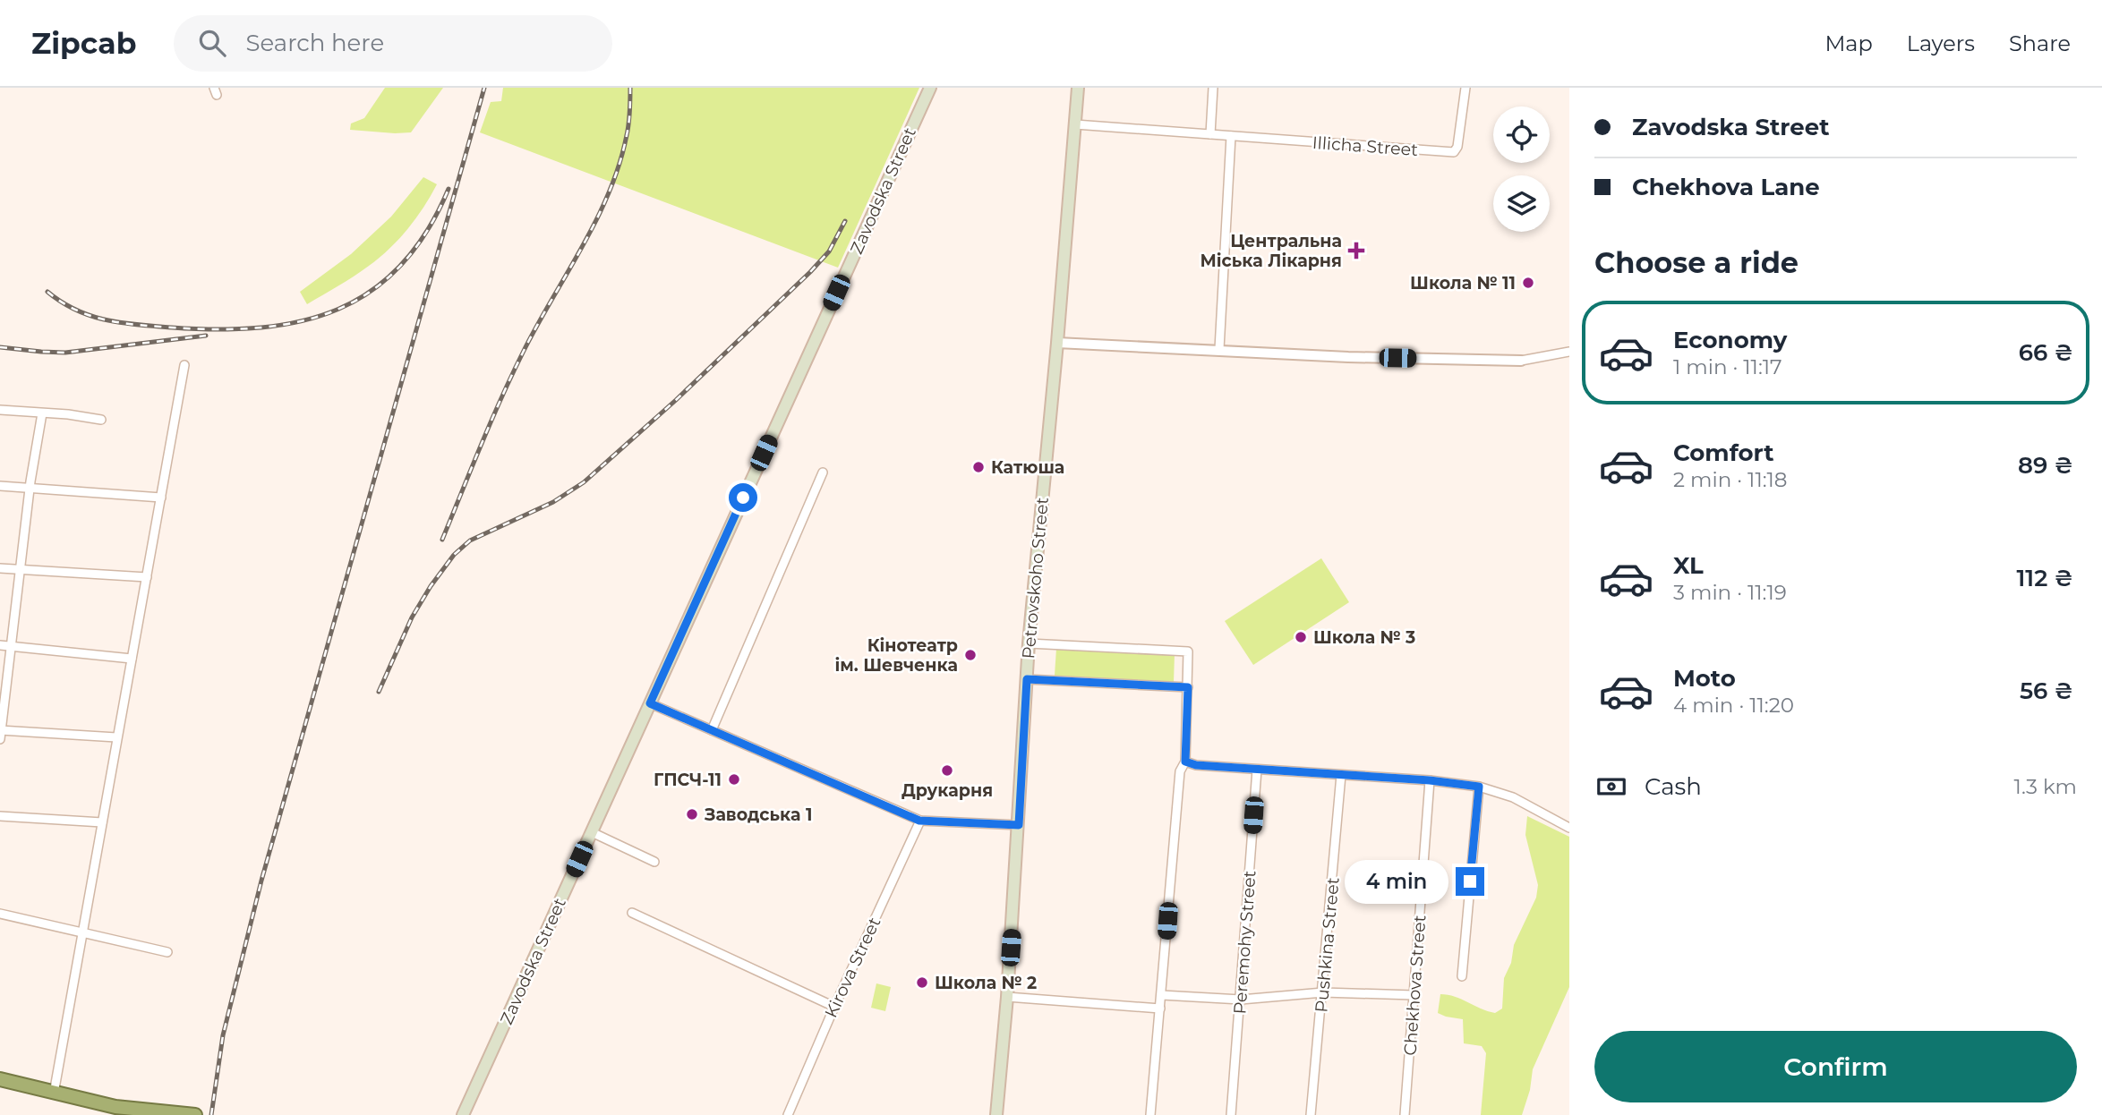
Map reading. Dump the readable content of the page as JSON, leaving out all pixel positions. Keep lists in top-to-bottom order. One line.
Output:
{"streets":{"main road":["Zavodska Street","Petrovskoho Street"],"street":["Illicha Street","Peremohy Street","Pushkina Street","Kirova Street","Chekhova Street"]},"crossings":[["Illicha Street","Petrovskoho Street"]],"places":{"health":["Центральна Міська Лікарня"],"other":["Школа № 11","Катюша","Школа № 3","Кінотеатр ім. Шевченка","Друкарня","ГПСЧ-11","Заводська 1","Школа № 2"]},"page":{"header":"Zipcab","search":"Search here","nav":["Map","Layers","Share"],"banner":["Zavodska Street","Chekhova Lane"],"heading":"Choose a ride","list":[{"name":"Economy","note":"1 min · 11:17","value":"66 ₴"},{"name":"Comfort","note":"2 min · 11:18","value":"89 ₴"},{"name":"XL","note":"3 min · 11:19","value":"112 ₴"},{"name":"Moto","note":"4 min · 11:20","value":"56 ₴"}],"pay":["Cash","1.3 km"],"bubble":"4 min","buttons":"Confirm"}}
